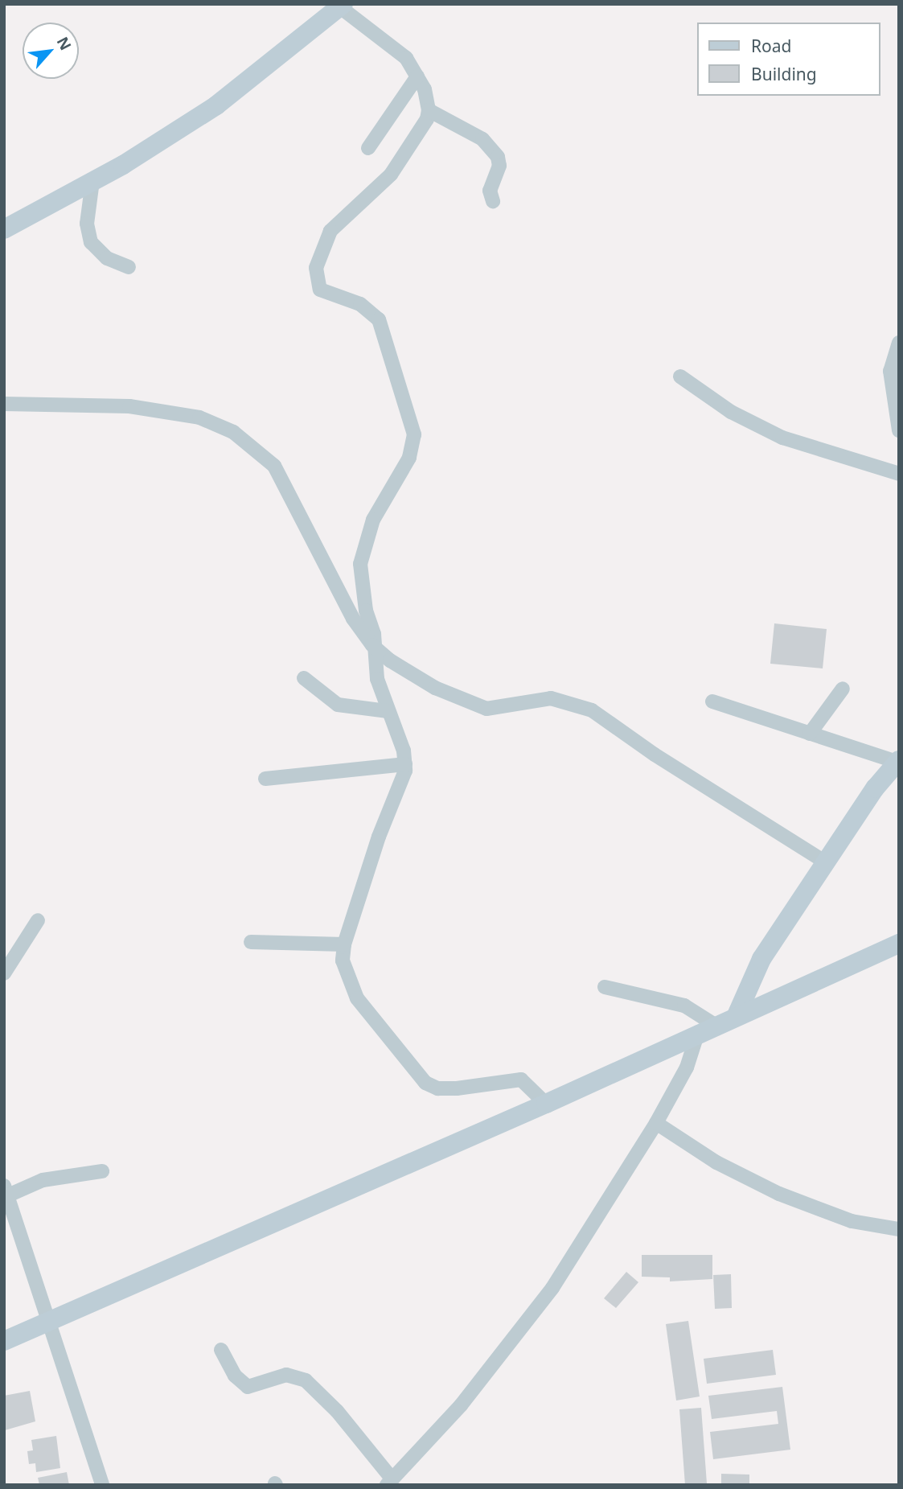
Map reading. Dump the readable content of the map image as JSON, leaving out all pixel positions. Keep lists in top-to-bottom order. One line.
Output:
{"legend":["Road","Building"],"north":"top right"}
